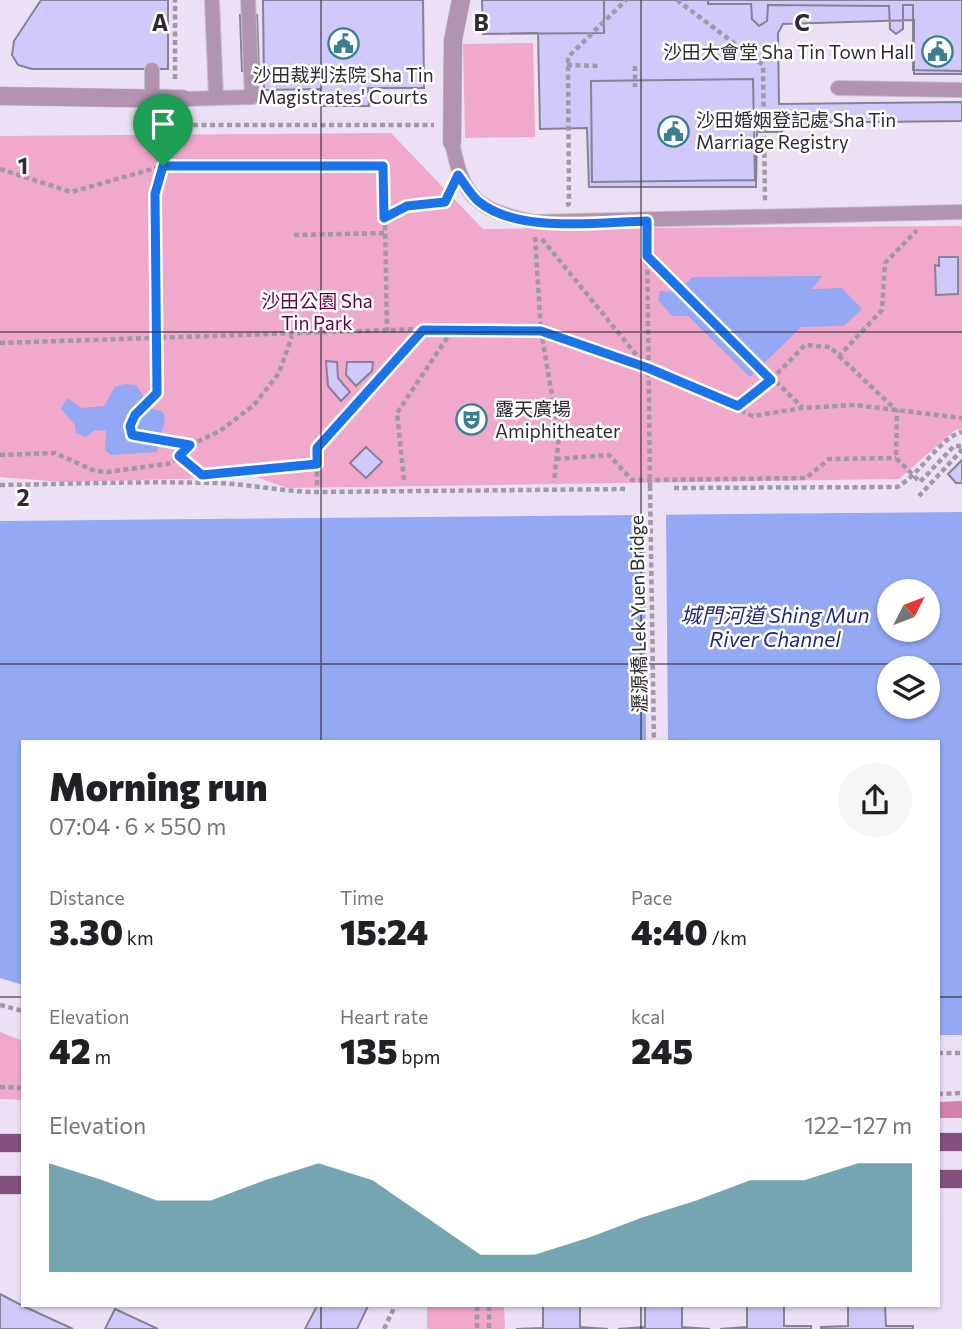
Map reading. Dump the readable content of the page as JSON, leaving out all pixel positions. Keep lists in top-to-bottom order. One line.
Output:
{"streets":{"path":["瀝源橋 Lek Yuen Bridge"]},"water":["城門河道 Shing Mun River Channel"],"parks":["沙田公園 Sha Tin Park"],"places":{"public building":["沙田裁判法院 Sha Tin Magistrates' Courts","沙田大會堂 Sha Tin Town Hall","沙田婚姻登記處 Sha Tin Marriage Registry"],"theatre":["露天廣場 Amiphitheater"]},"north":"top right","page":{"heading":["Morning run","07:04 · 6 × 550 m"],"stats":[["Distance","3.30 km"],["Time","15:24"],["Pace","4:40 /km"],["Elevation","42 m"],["Heart rate","135 bpm"],["kcal","245"]],"chart":["Elevation","122–127 m"]},"grid":{"columns":["A","B","C"],"rows":["1","2"]}}
